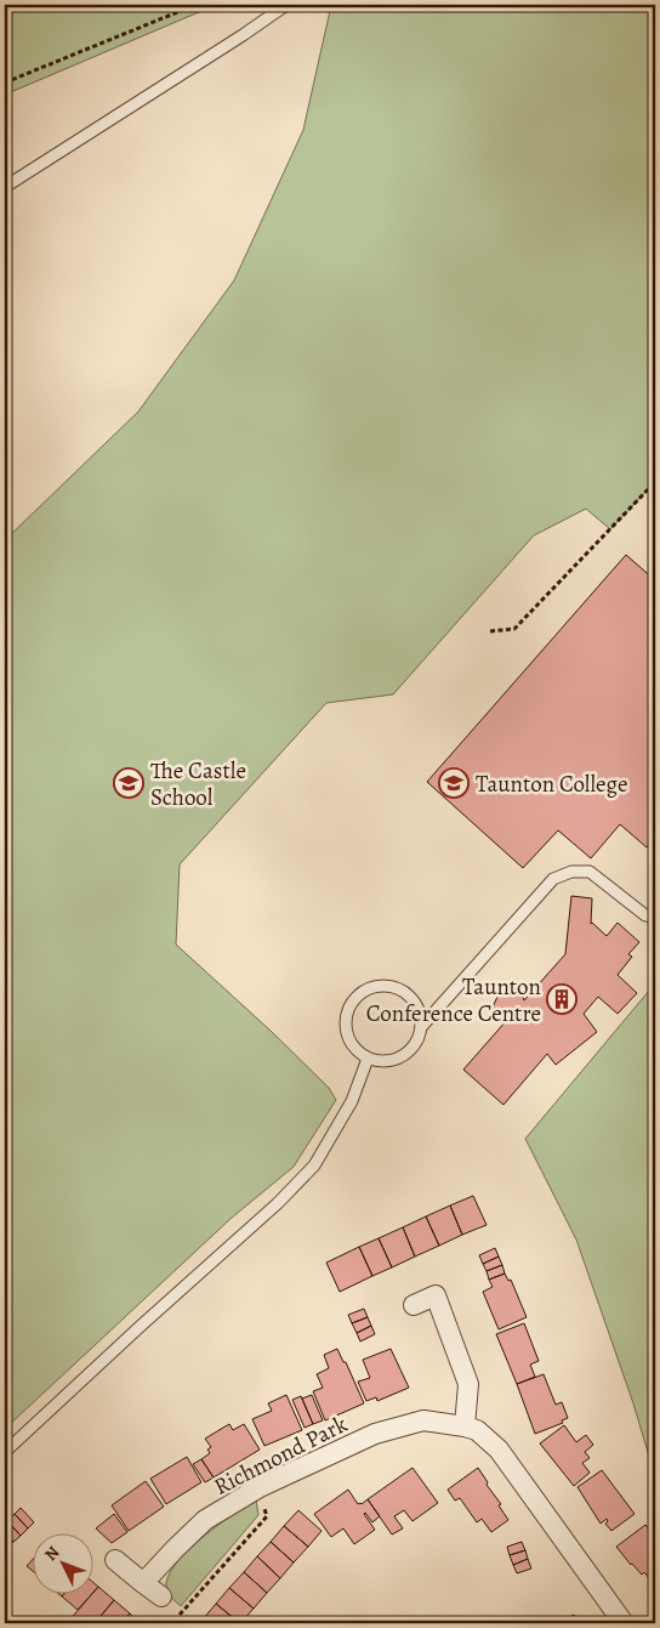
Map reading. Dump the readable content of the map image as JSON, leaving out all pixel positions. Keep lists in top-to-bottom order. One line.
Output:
{"streets":{"street":["Richmond Park"]},"places":{"school or university":["The Castle School","Taunton College"],"building":["Taunton Conference Centre"]},"north":"top left"}
